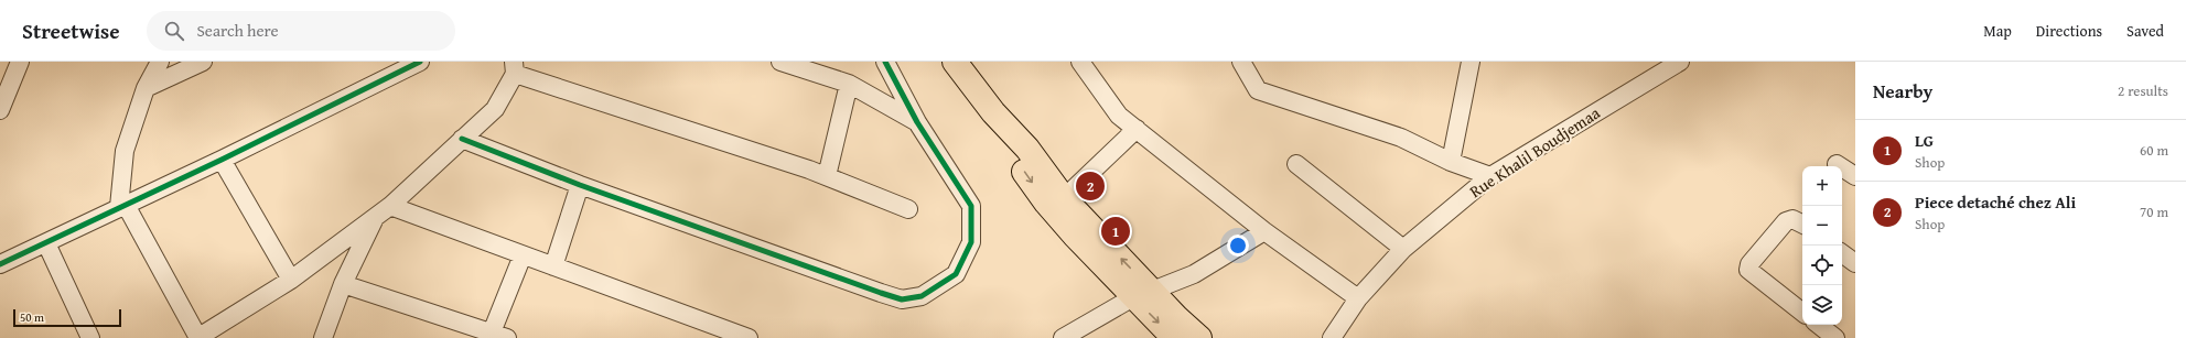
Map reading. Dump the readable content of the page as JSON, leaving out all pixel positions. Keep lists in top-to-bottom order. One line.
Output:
{"streets":{"street":["Rue Khalil Boudjemaa"]},"scale_bar":"50 m","page":{"header":"Streetwise","search":"Search here","nav":["Map","Directions","Saved"],"heading":["Nearby","2 results"],"list":[{"mark":"1","name":"LG","note":"Shop","value":"60 m"},{"mark":"2","name":"Piece detaché chez Ali","note":"Shop","value":"70 m"}],"map_buttons":["+","−"],"pins":["2","1"],"scale":"50 m"}}
